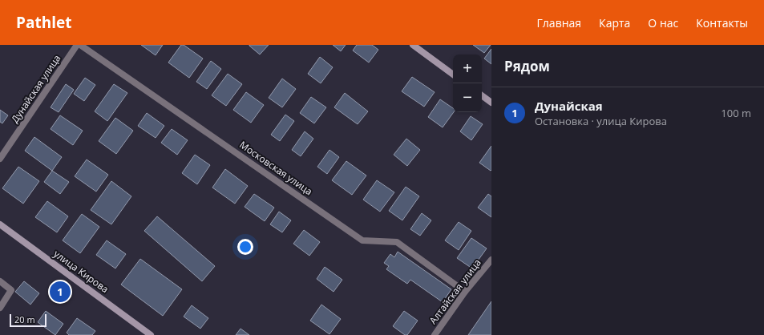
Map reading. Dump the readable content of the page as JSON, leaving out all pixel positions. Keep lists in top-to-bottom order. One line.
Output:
{"streets":{"main road":["улица Кирова"],"street":["Дунайская улица","Московская улица","Алтайская улица"]},"crossings":[["Московская улица","Алтайская улица"]],"scale_bar":"20 m","page":{"header":"Pathlet","nav":["Главная","Карта","О нас","Контакты"],"heading":"Рядом","map_buttons":["+","−"],"list":[{"mark":"1","name":"Дунайская","note":"Остановка · улица Кирова","value":"100 m"}],"pins":"1","scale":"20 m"}}
